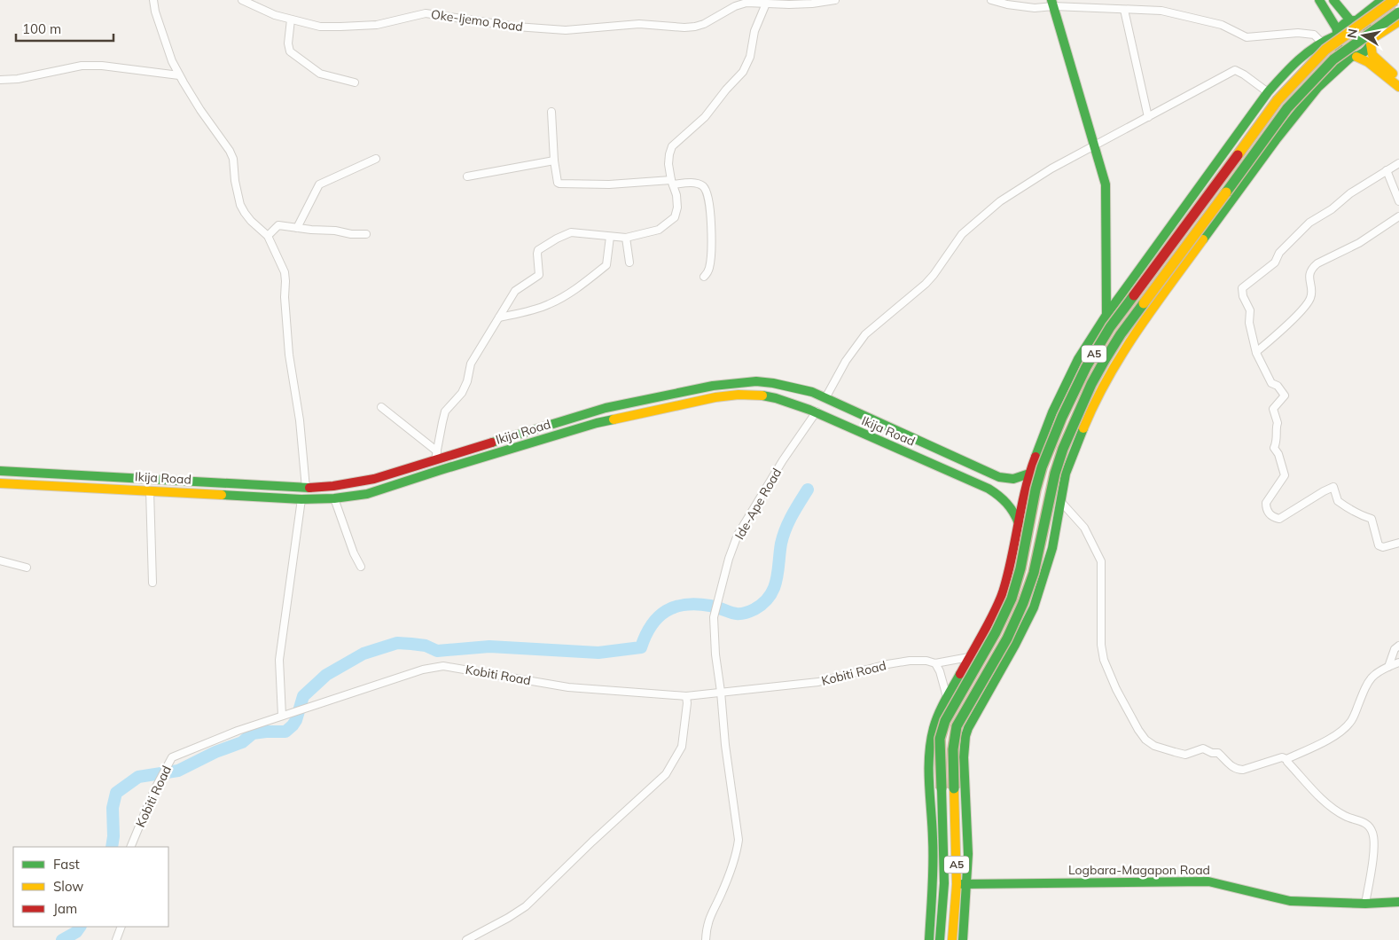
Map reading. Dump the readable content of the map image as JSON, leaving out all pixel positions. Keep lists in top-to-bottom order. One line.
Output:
{"streets":{"main road":["A5","Ikija Road","Logbara-Magapon Road"],"street":["Oke-Ijemo Road","Ide-Ape Road","Kobiti Road"]},"crossings":[["A5","Logbara-Magapon Road"],["Ikija Road","Ide-Ape Road"],["Ide-Ape Road","Kobiti Road"]],"legend":["Fast","Slow","Jam"],"scale_bar":"100 m","north":"left"}
